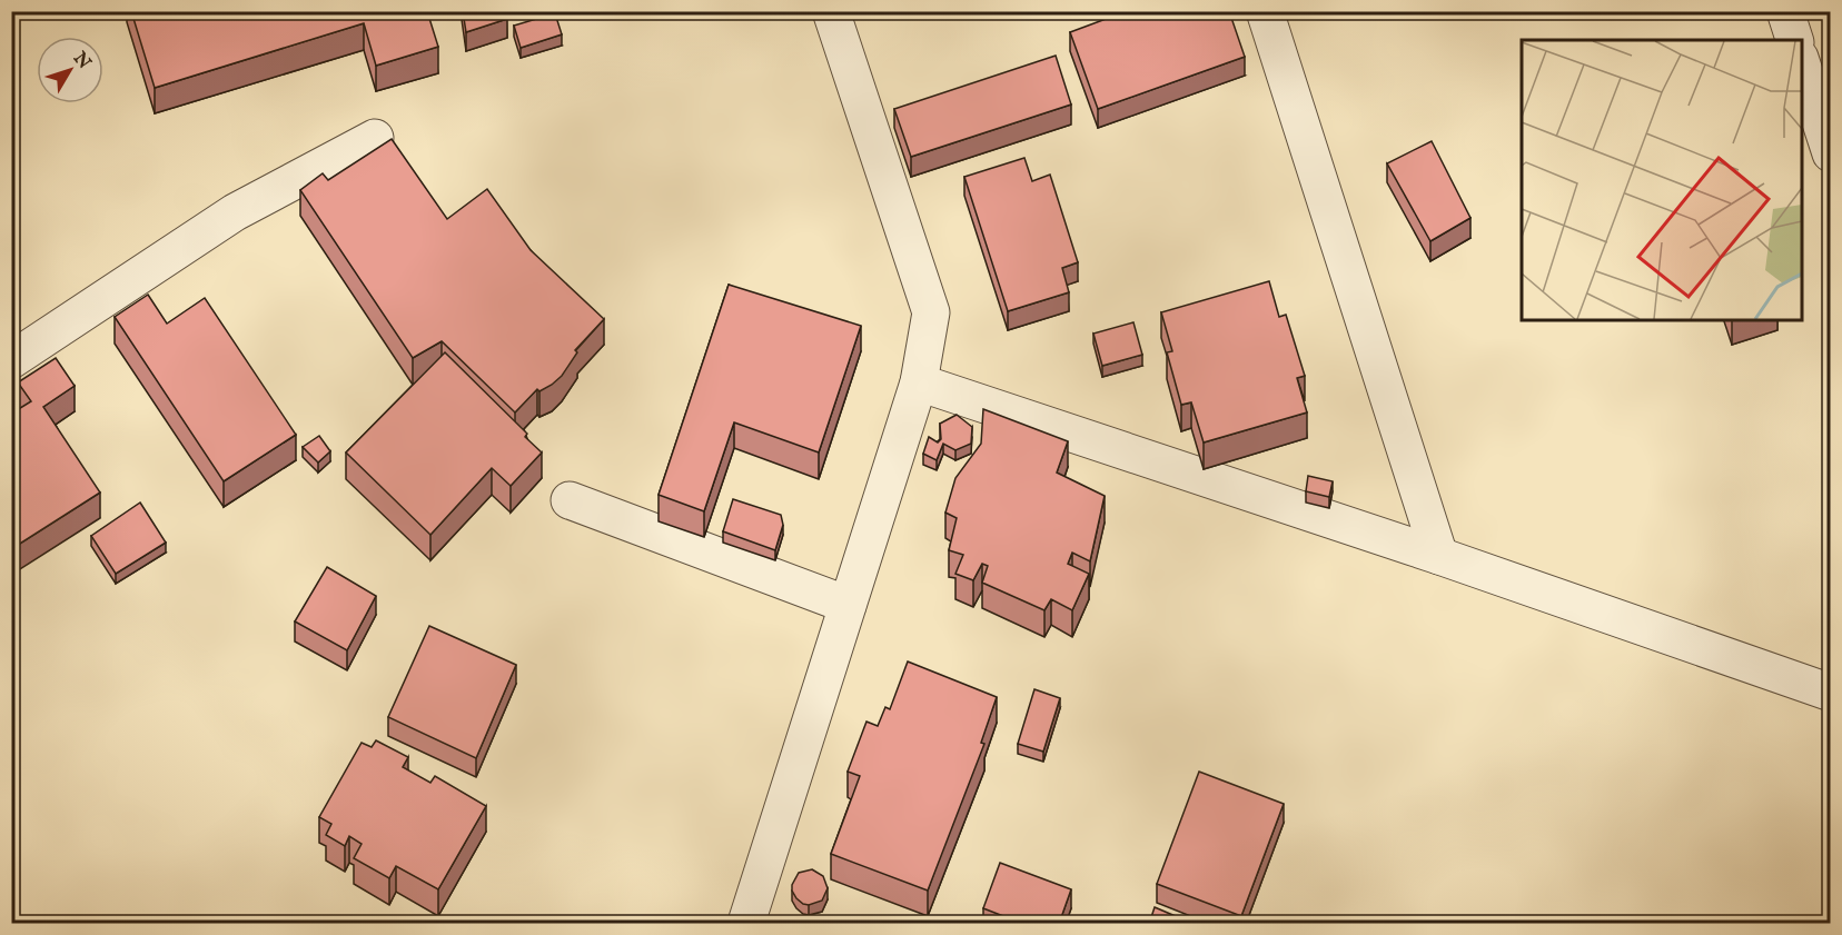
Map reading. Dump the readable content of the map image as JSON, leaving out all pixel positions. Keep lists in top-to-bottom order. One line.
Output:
{"north":"top right"}
